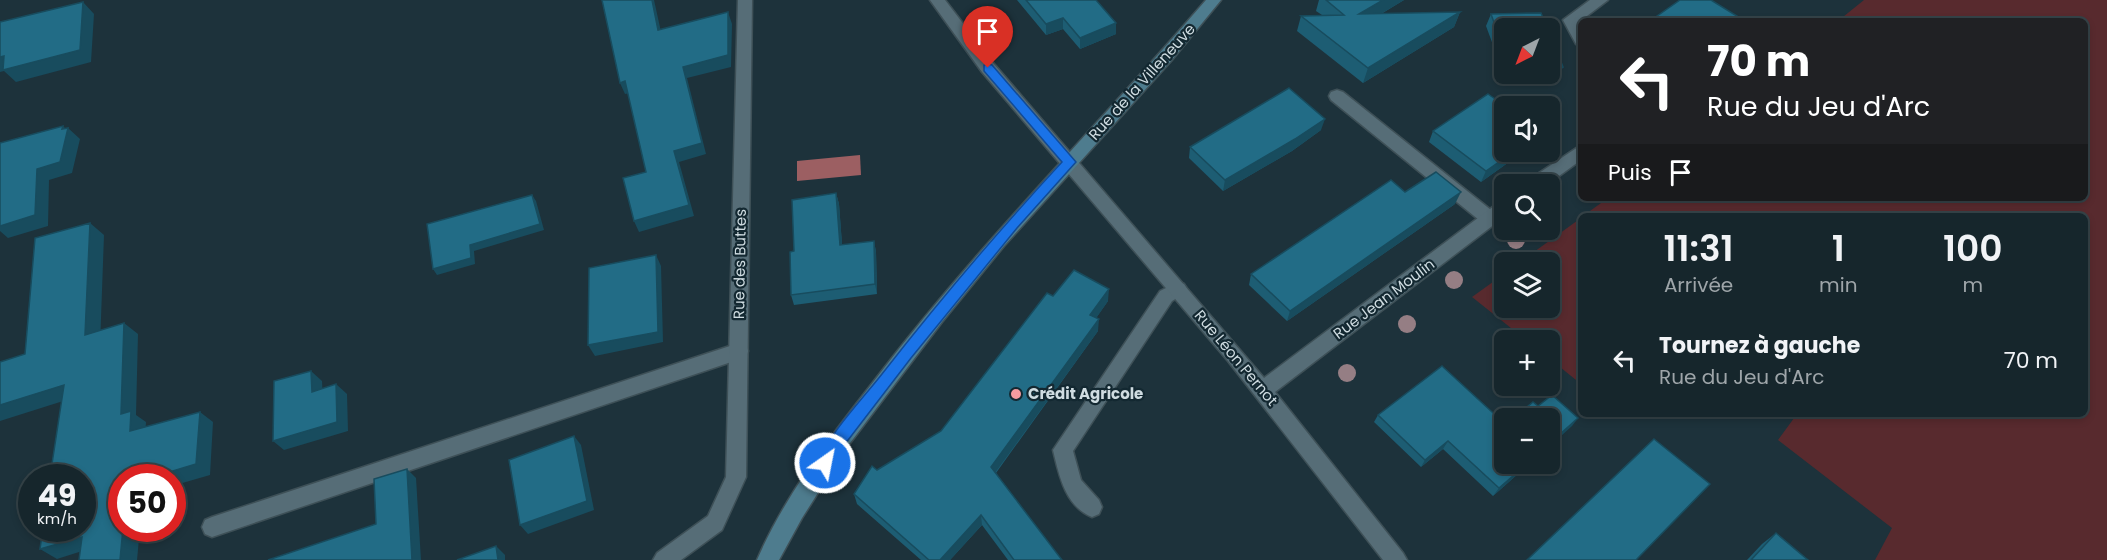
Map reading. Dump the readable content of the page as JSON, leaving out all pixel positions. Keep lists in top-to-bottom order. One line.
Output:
{"streets":{"main road":["Rue de la Villeneuve"],"street":["Rue des Buttes","Rue Jean Moulin","Rue Léon Pernot"]},"crossings":[["Rue de la Villeneuve","Rue Léon Pernot"],["Rue Jean Moulin","Rue Léon Pernot"]],"places":["Crédit Agricole"],"north":"bottom left","page":{"map_buttons":["+","−"],"turn":["70 m","Rue du Jeu d'Arc"],"then":"Puis","eta":["11:31","Arrivée","1","min","100","m"],"list":[{"name":"Tournez à gauche","note":"Rue du Jeu d'Arc","value":"70 m"}],"speed":"49 km/h","limit":"50"}}
